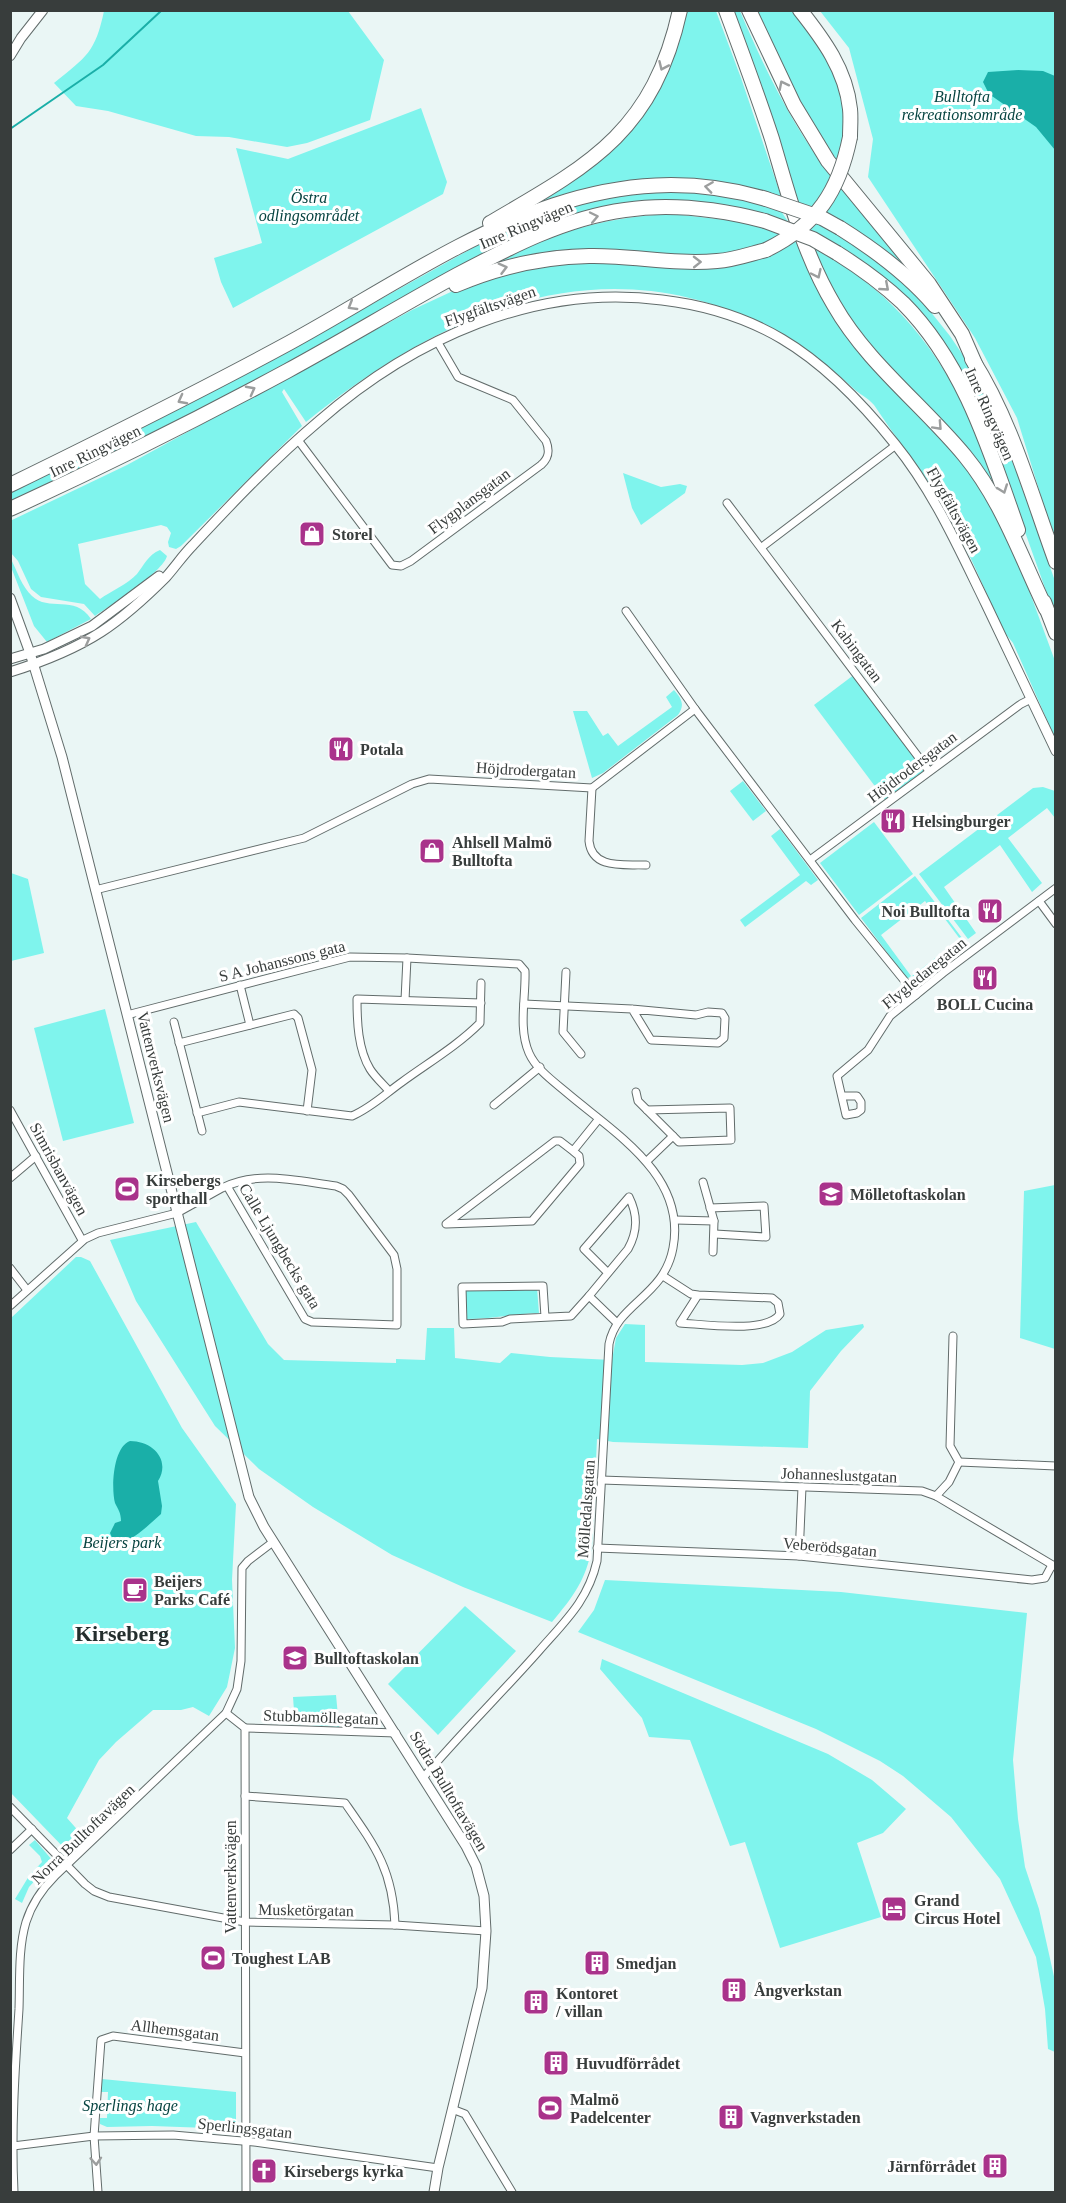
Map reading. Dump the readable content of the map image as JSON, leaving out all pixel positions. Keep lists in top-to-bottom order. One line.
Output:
{"streets":{"highway":["Inre Ringvägen"],"street":["Flygfältsvägen","Flygplansgatan","Kabingatan","Höjdrodersgatan","Höjdrodergatan","S A Johanssons gata","Flygledaregatan","Vattenverksvägen","Simrisbanvägen","Calle Ljungbecks gata","Johanneslustgatan","Mölledalsgatan","Veberödsgatan","Stubbamöllegatan","Södra Bulltoftavägen","Norra Bulltoftavägen","Musketörgatan","Allhemsgatan","Sperlingsgatan"]},"crossings":[["Flygfältsvägen","Flygplansgatan"],["Flygfältsvägen","Höjdrodersgatan"],["Flygfältsvägen","Vattenverksvägen"],["Kabingatan","Höjdrodersgatan"],["Höjdrodergatan","Vattenverksvägen"],["S A Johanssons gata","Vattenverksvägen"],["S A Johanssons gata","Mölledalsgatan"],["Vattenverksvägen","Calle Ljungbecks gata"],["Vattenverksvägen","Stubbamöllegatan"],["Vattenverksvägen","Södra Bulltoftavägen"],["Vattenverksvägen","Norra Bulltoftavägen"],["Vattenverksvägen","Musketörgatan"],["Vattenverksvägen","Allhemsgatan"],["Vattenverksvägen","Sperlingsgatan"],["Simrisbanvägen","Calle Ljungbecks gata"],["Johanneslustgatan","Mölledalsgatan"],["Johanneslustgatan","Veberödsgatan"],["Mölledalsgatan","Veberödsgatan"],["Mölledalsgatan","Södra Bulltoftavägen"],["Stubbamöllegatan","Södra Bulltoftavägen"],["Södra Bulltoftavägen","Norra Bulltoftavägen"],["Södra Bulltoftavägen","Musketörgatan"],["Södra Bulltoftavägen","Sperlingsgatan"],["Norra Bulltoftavägen","Musketörgatan"],["Norra Bulltoftavägen","Sperlingsgatan"],["Allhemsgatan","Sperlingsgatan"]],"districts":["Kirseberg"],"parks":["Bulltofta rekreationsområde","Östra odlingsområdet","Beijers park","Sperlings hage"],"places":{"shop":["Storel","Ahlsell Malmö Bulltofta"],"restaurant":["Potala","Helsingburger","Noi Bulltofta","BOLL Cucina"],"sports":["Kirsebergs sporthall","Toughest LAB","Malmö Padelcenter"],"school or university":["Mölletoftaskolan","Bulltoftaskolan"],"cafe":["Beijers Parks Café"],"hotel":["Grand Circus Hotel"],"building":["Smedjan","Ångverkstan","Kontoret / villan","Huvudförrådet","Vagnverkstaden","Järnförrådet"],"church":["Kirsebergs kyrka"]}}
